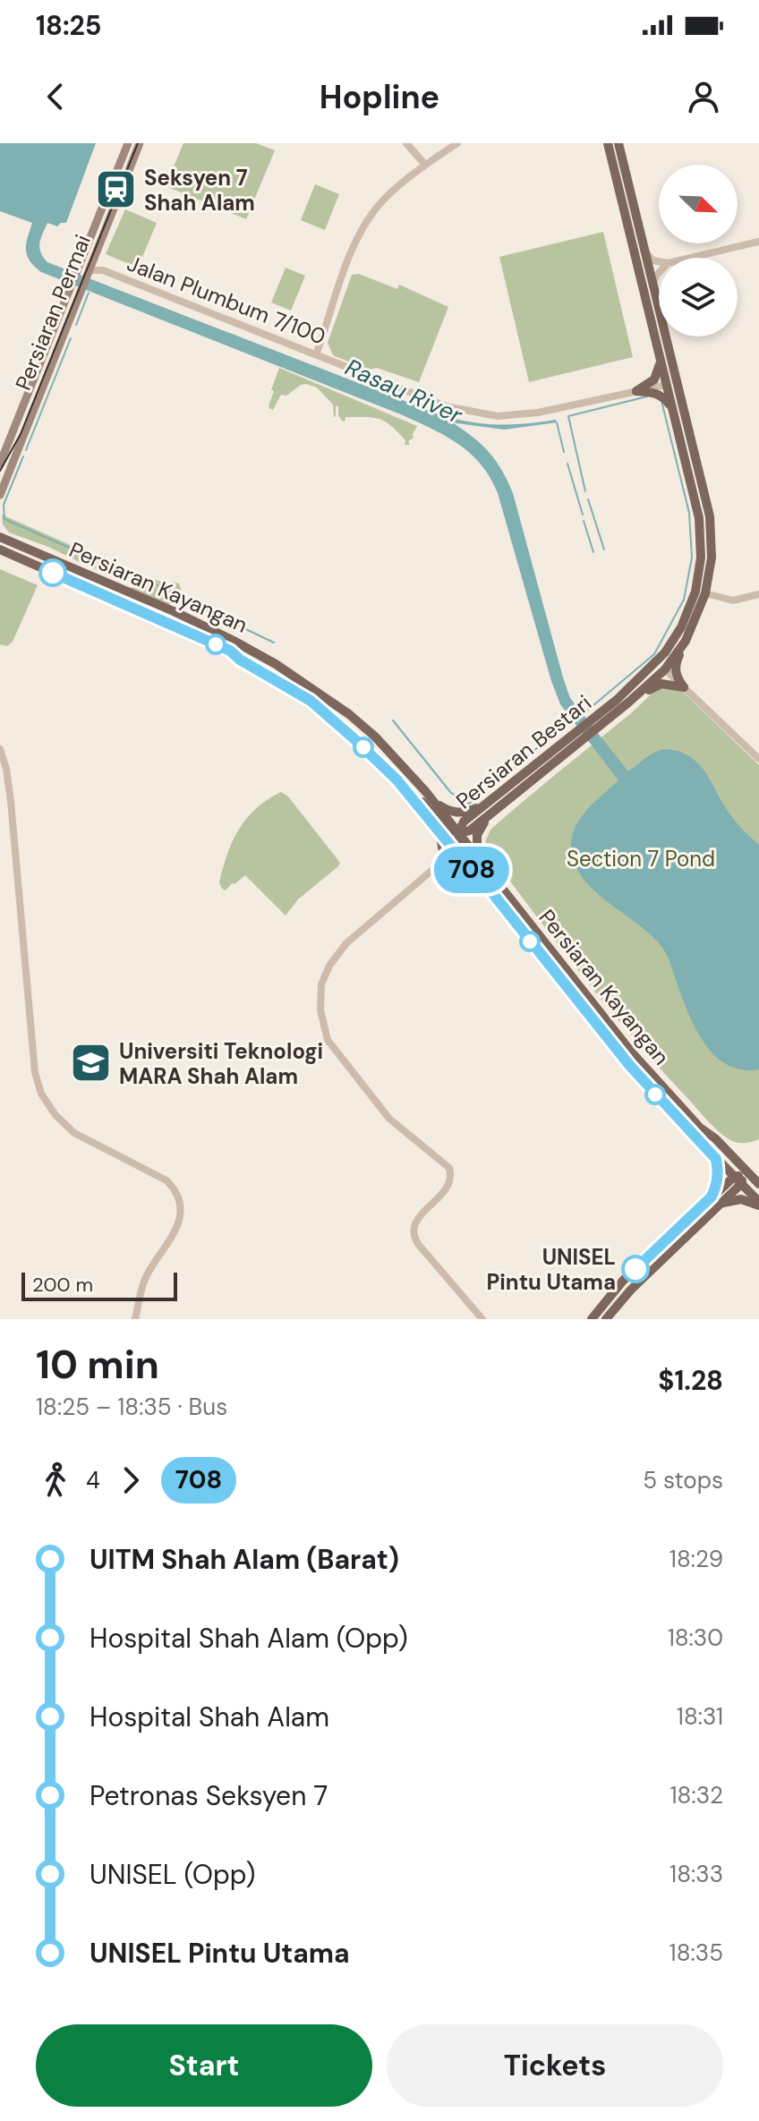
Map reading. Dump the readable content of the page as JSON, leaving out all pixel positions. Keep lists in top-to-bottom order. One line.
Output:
{"streets":{"main road":["Persiaran Permai","Persiaran Kayangan","Persiaran Bestari"],"street":["Jalan Plumbum 7/100"]},"crossings":[["Jalan Plumbum 7/100","Persiaran Bestari"],["Persiaran Kayangan","Persiaran Bestari"]],"water":["Rasau River"],"parks":["Section 7 Pond"],"places":{"station":["Seksyen 7 Shah Alam"],"school or university":["Universiti Teknologi MARA Shah Alam"],"other":["UNISEL Pintu Utama"]},"lines":["bus line 708"],"scale_bar":"200 m","north":"bottom right","page":{"status":"18:25","header":"Hopline","on_map":"708","scale":"200 m","heading":["10 min","18:25 – 18:35 · Bus","$1.28"],"legs":["4","708","5 stops"],"list":[{"name":"UITM Shah Alam (Barat)","value":"18:29"},{"name":"Hospital Shah Alam (Opp)","value":"18:30"},{"name":"Hospital Shah Alam","value":"18:31"},{"name":"Petronas Seksyen 7","value":"18:32"},{"name":"UNISEL (Opp)","value":"18:33"},{"name":"UNISEL Pintu Utama","value":"18:35"}],"buttons":["Start","Tickets"]}}
